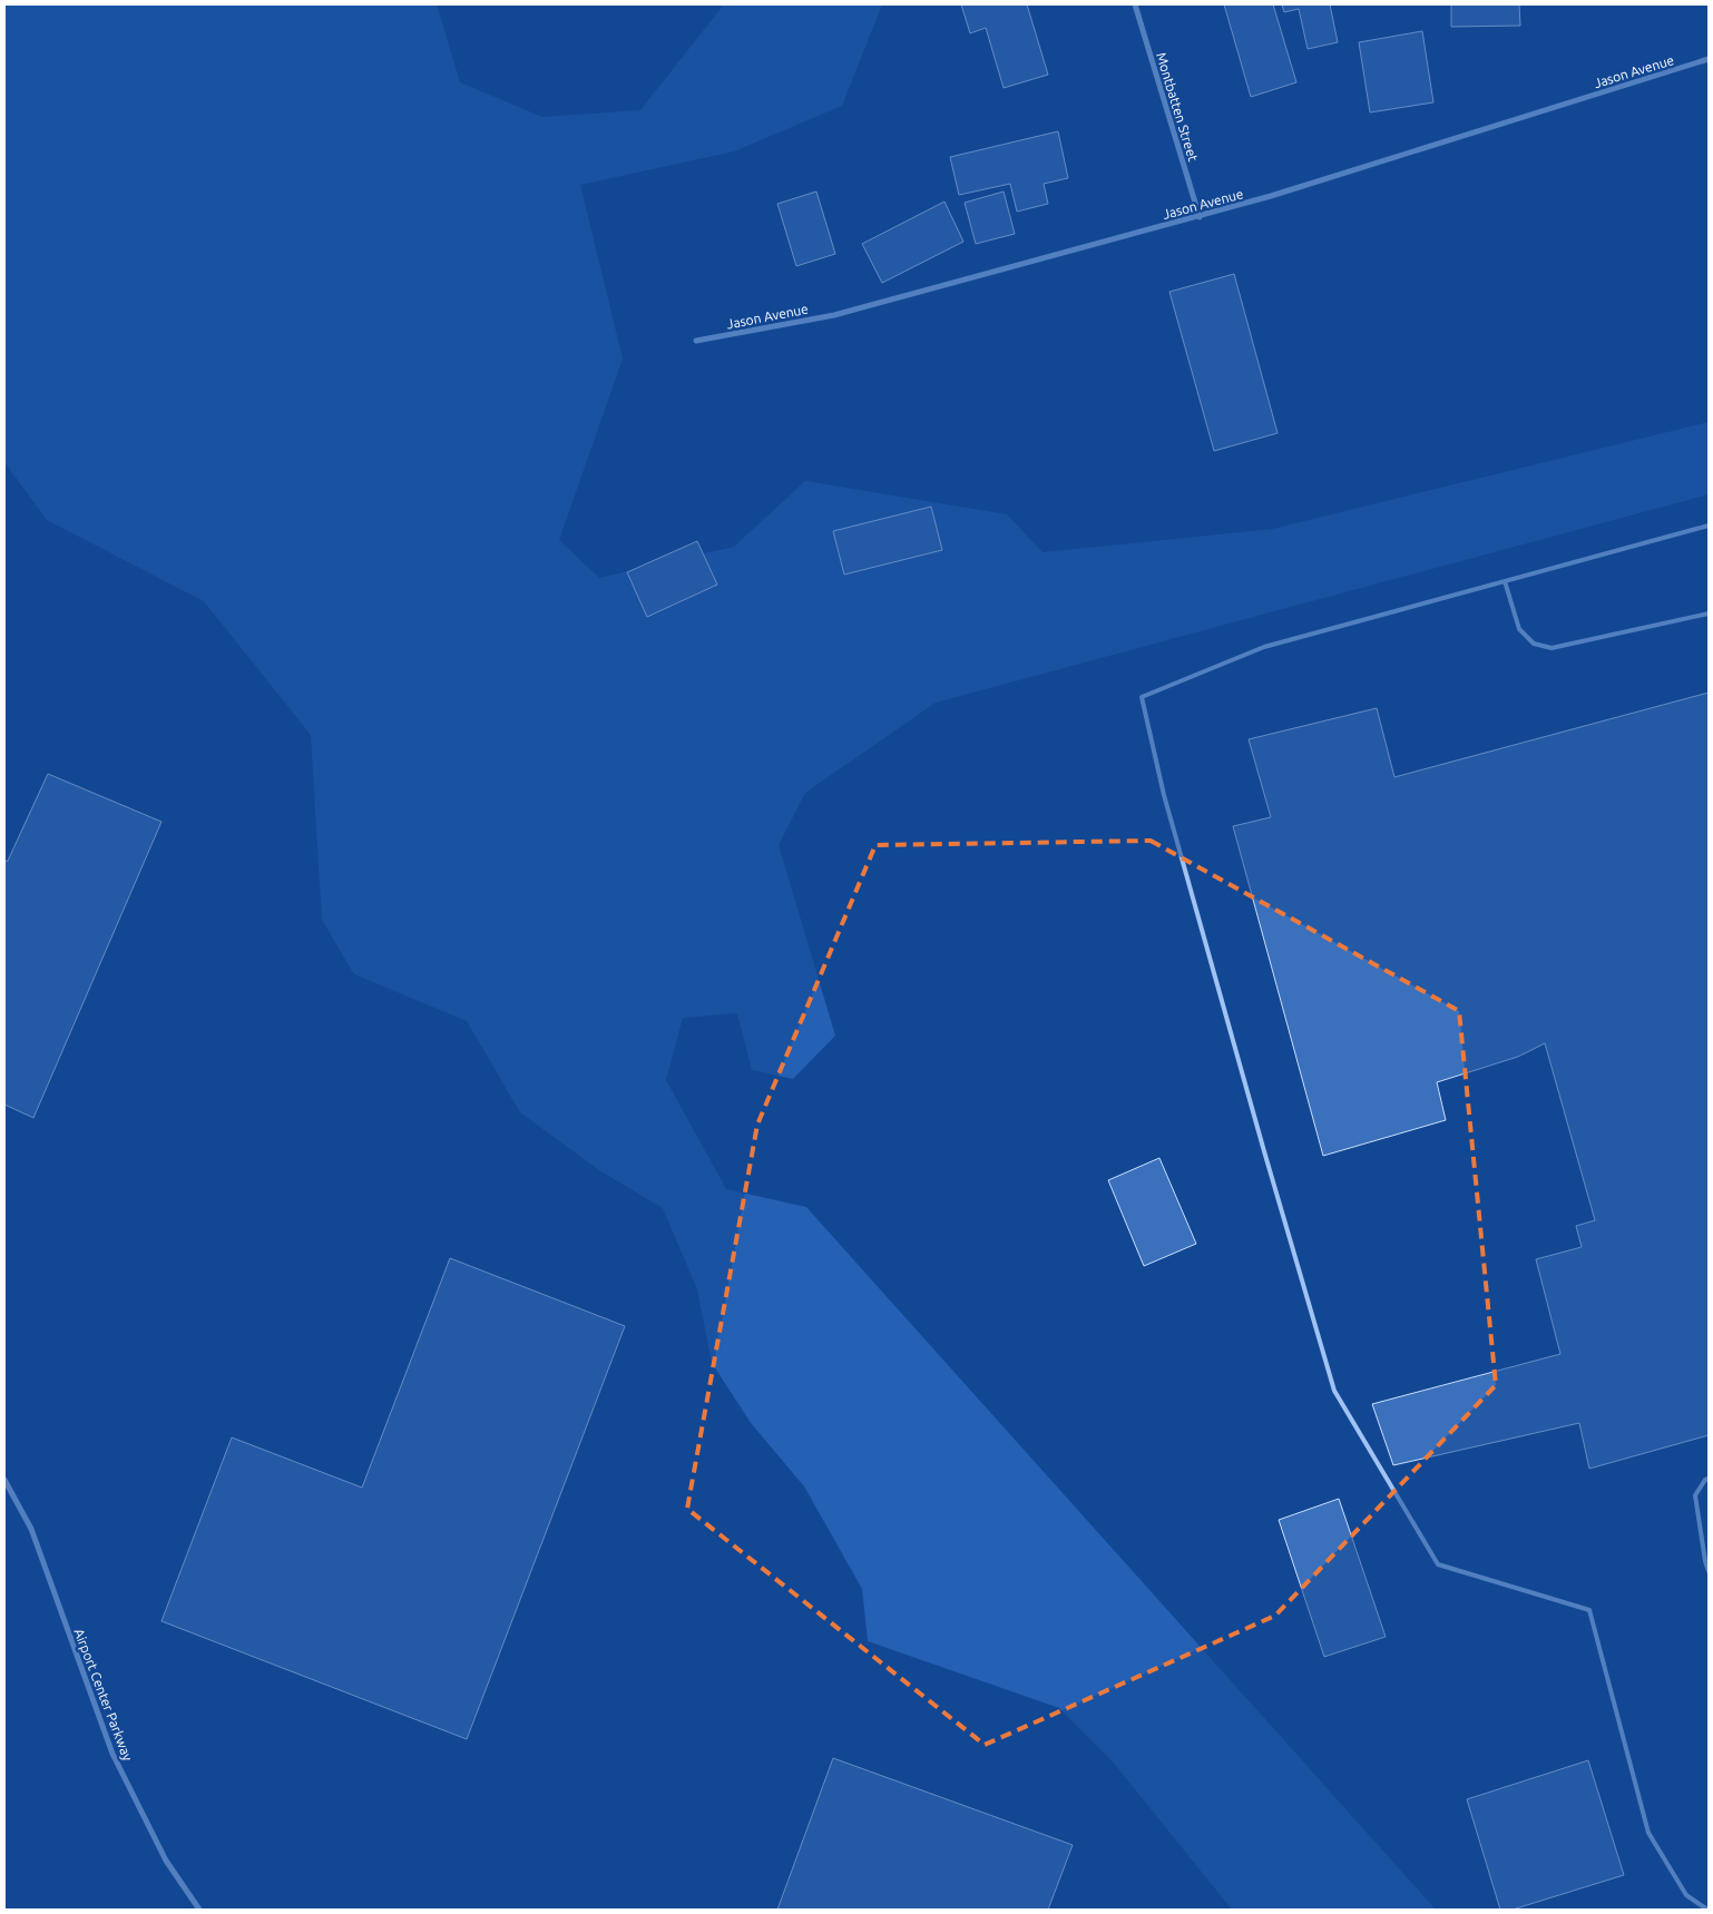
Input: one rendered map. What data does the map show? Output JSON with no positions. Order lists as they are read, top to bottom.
{
  "streets": {
    "street": ["Jason Avenue", "Montbatten Street", "Airport Center Parkway"]
  },
  "crossings": [
    ["Jason Avenue", "Montbatten Street"]
  ]
}
